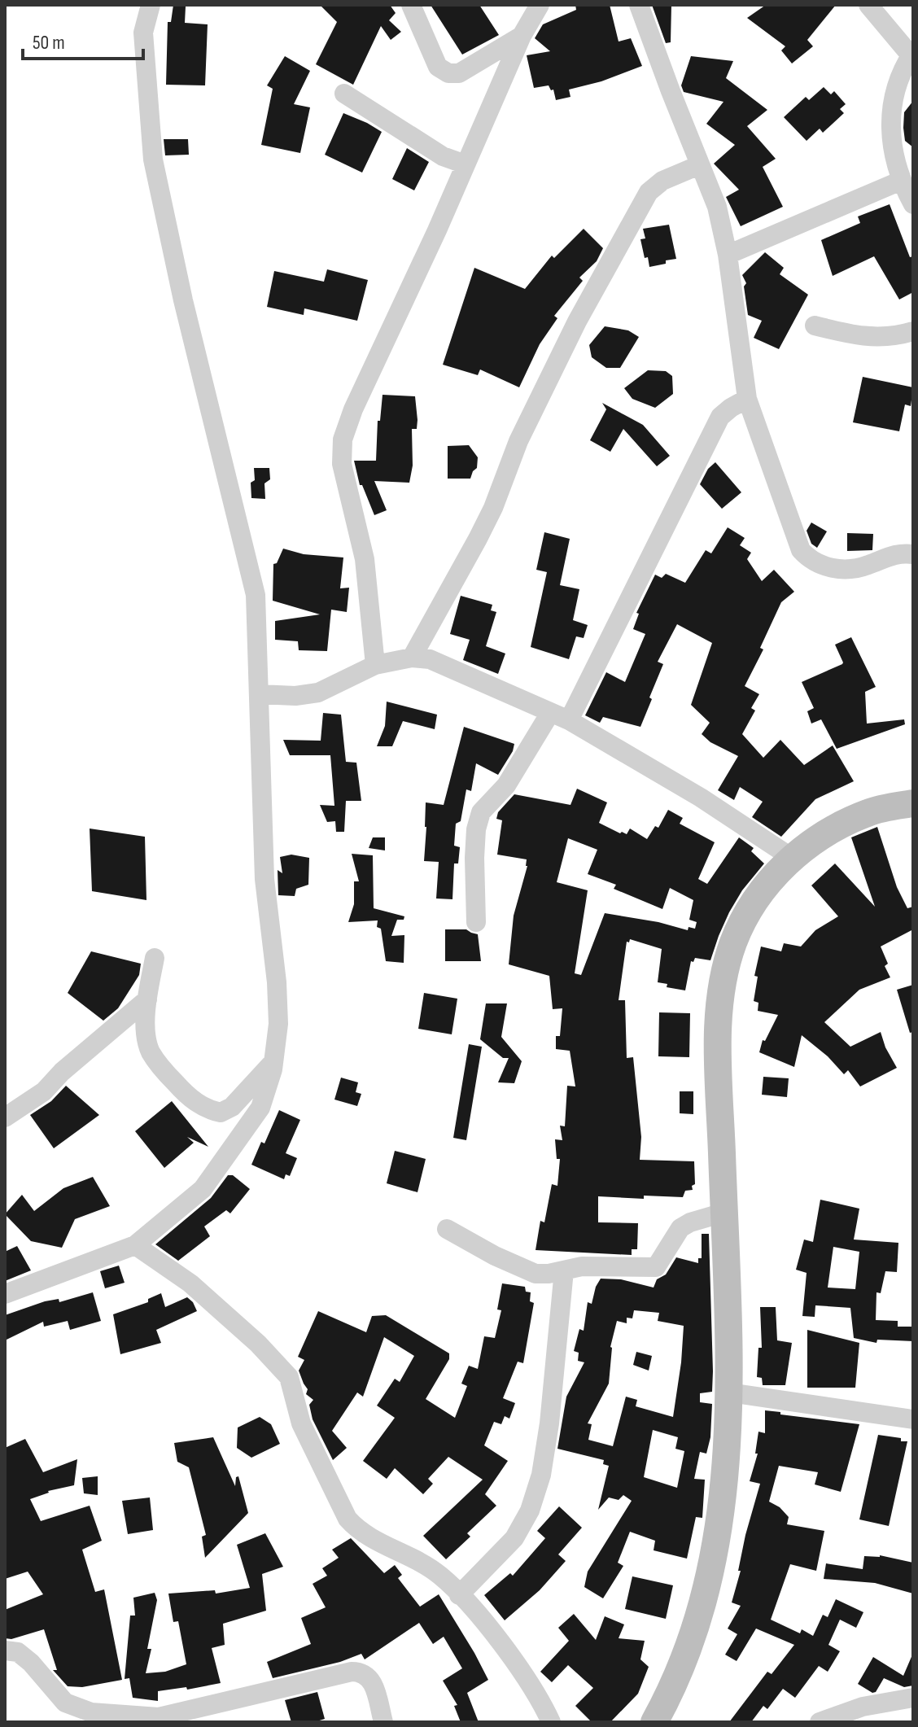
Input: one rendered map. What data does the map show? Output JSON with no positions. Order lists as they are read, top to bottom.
{
  "scale_bar": "50 m"
}
